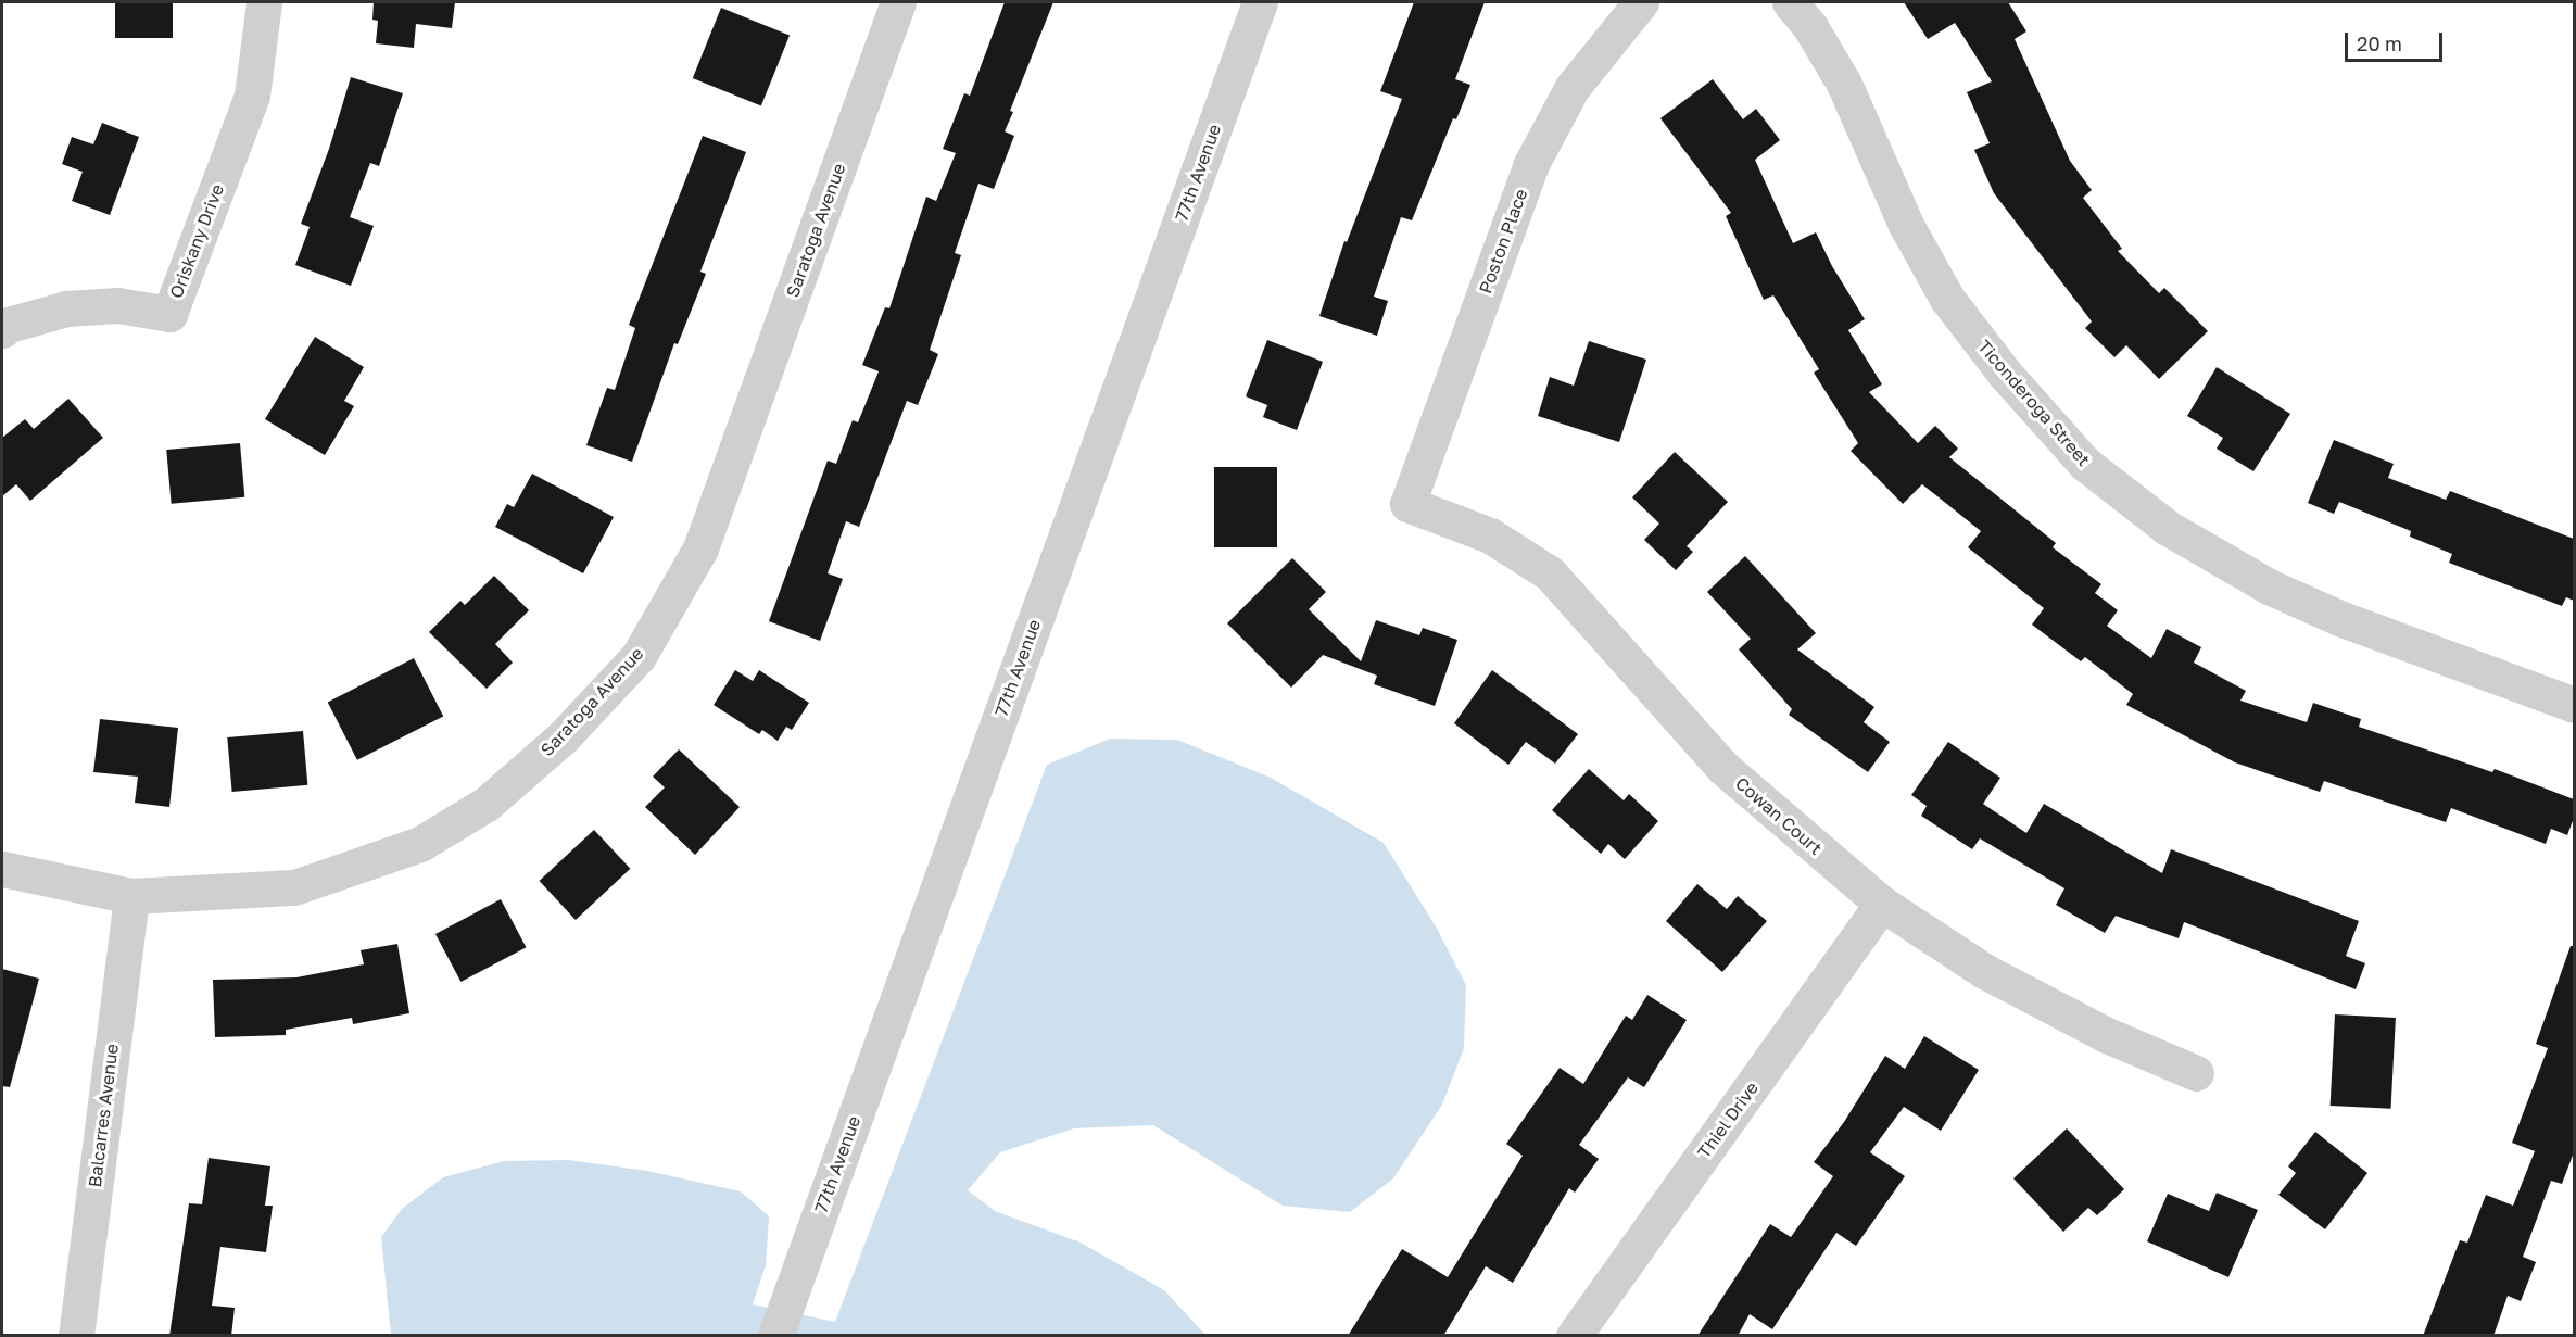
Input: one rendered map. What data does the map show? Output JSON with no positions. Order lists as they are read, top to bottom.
{
  "streets": {
    "street": [
      "77th Avenue",
      "Saratoga Avenue",
      "Oriskany Drive",
      "Poston Place",
      "Ticonderoga Street",
      "Cowan Court",
      "Balcarres Avenue",
      "Thiel Drive"
    ]
  },
  "crossings": [
    ["Saratoga Avenue", "Balcarres Avenue"],
    ["Poston Place", "Cowan Court"],
    ["Cowan Court", "Thiel Drive"]
  ],
  "scale_bar": "20 m"
}
